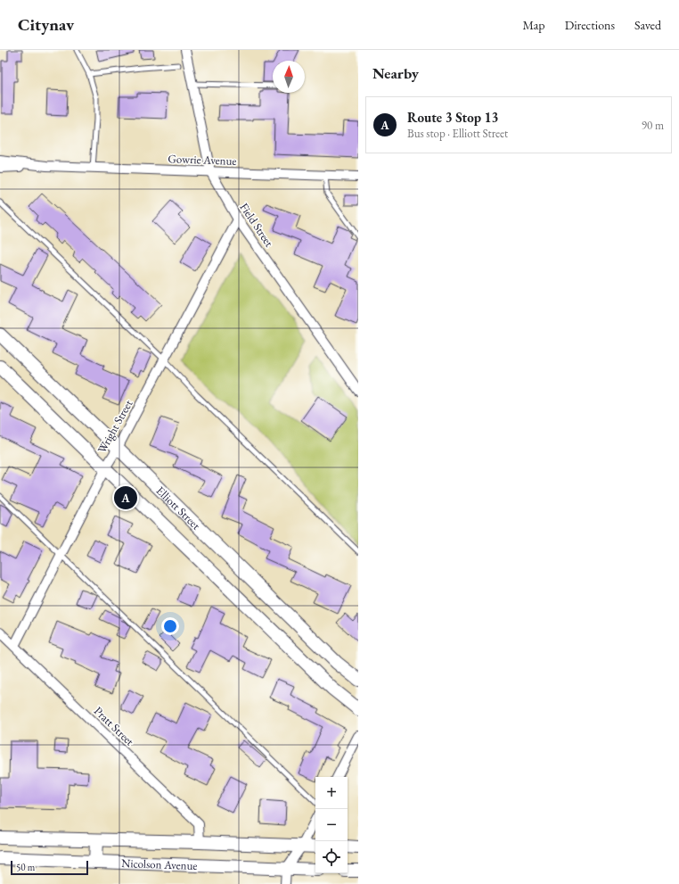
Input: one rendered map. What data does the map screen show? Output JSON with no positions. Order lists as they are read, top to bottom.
{
  "streets": {
    "street": [
      "Gowrie Avenue",
      "Field Street",
      "Wright Street",
      "Elliott Street",
      "Pratt Street",
      "Nicolson Avenue"
    ]
  },
  "crossings": [
    ["Gowrie Avenue", "Field Street"],
    ["Field Street", "Wright Street"],
    ["Wright Street", "Elliott Street"],
    ["Wright Street", "Pratt Street"],
    ["Pratt Street", "Nicolson Avenue"]
  ],
  "scale_bar": "50 m",
  "north": "top",
  "page": {
    "header": "Citynav",
    "nav": ["Map", "Directions", "Saved"],
    "heading": "Nearby",
    "list": [
      {
        "mark": "A",
        "name": "Route 3 Stop 13",
        "note": "Bus stop · Elliott Street",
        "value": "90 m"
      }
    ],
    "pins": "A",
    "map_buttons": ["+", "−"],
    "scale": "50 m"
  }
}
